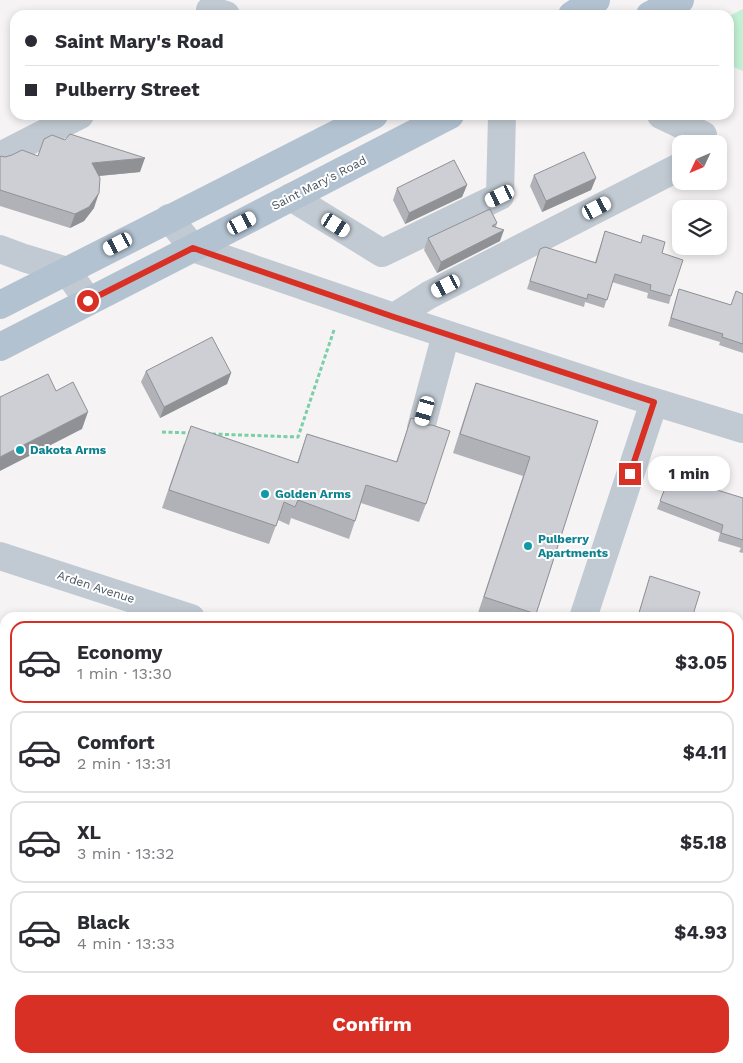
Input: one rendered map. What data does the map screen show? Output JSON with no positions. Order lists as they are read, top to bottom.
{
  "streets": {
    "main road": ["Saint Mary's Road"],
    "street": ["Arden Avenue"]
  },
  "places": ["Dakota Arms", "Golden Arms", "Pulberry Apartments"],
  "north": "bottom left",
  "page": {
    "banner": ["Saint Mary's Road", "Pulberry Street"],
    "bubble": "1 min",
    "list": [
      {
        "name": "Economy",
        "note": "1 min · 13:30",
        "value": "$3.05"
      },
      {
        "name": "Comfort",
        "note": "2 min · 13:31",
        "value": "$4.11"
      },
      {
        "name": "XL",
        "note": "3 min · 13:32",
        "value": "$5.18"
      },
      {
        "name": "Black",
        "note": "4 min · 13:33",
        "value": "$4.93"
      }
    ],
    "buttons": "Confirm"
  }
}
